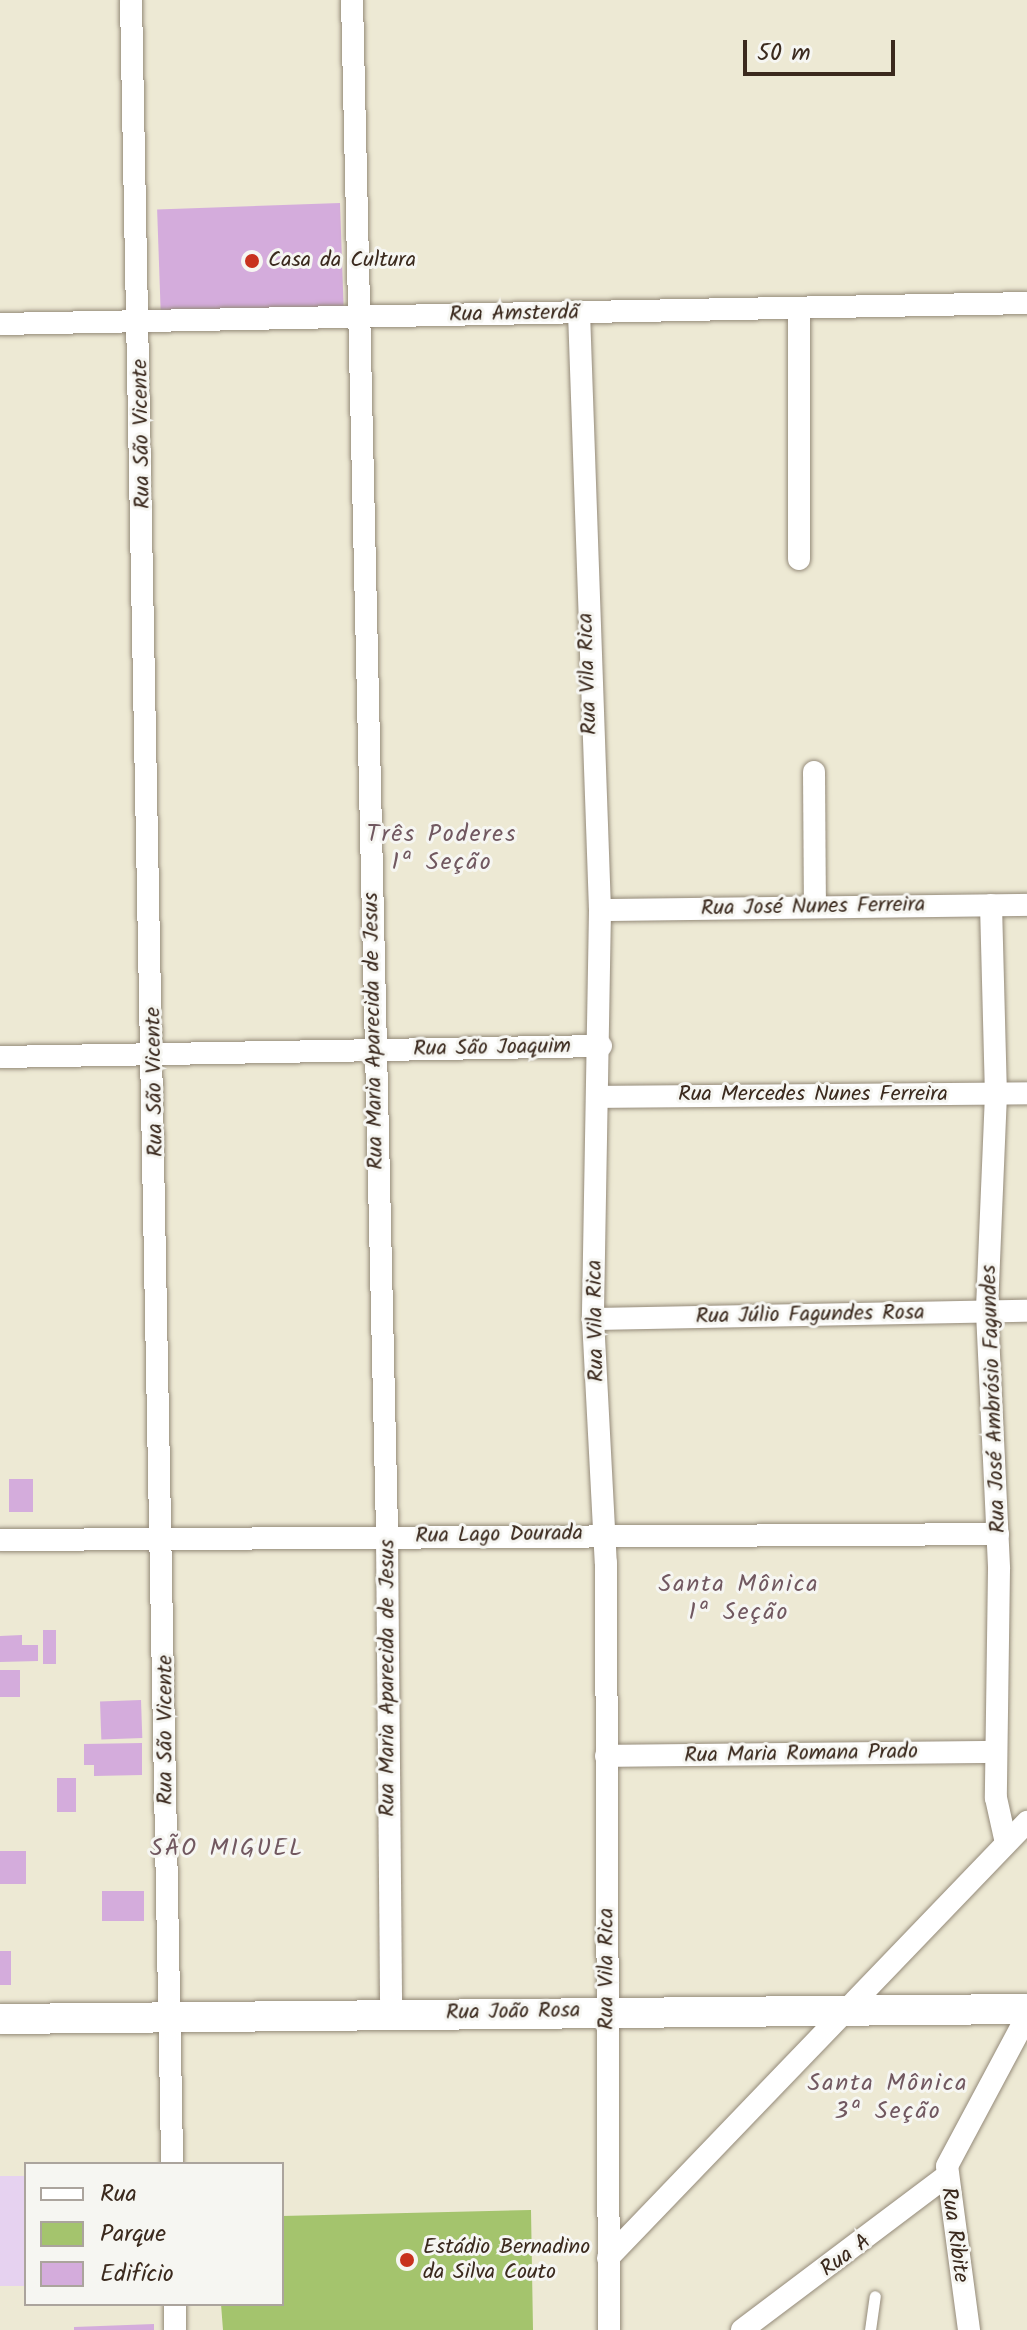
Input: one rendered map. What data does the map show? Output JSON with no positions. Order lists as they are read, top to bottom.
{
  "streets": {
    "main road": ["Rua João Rosa"],
    "street": [
      "Rua Amsterdã",
      "Rua São Vicente",
      "Rua Vila Rica",
      "Rua José Nunes Ferreira",
      "Rua Maria Aparecida de Jesus",
      "Rua São Joaquim",
      "Rua Mercedes Nunes Ferreira",
      "Rua Júlio Fagundes Rosa",
      "Rua José Ambrósio Fagundes",
      "Rua Lago Dourada",
      "Rua Maria Romana Prado",
      "Rua Ribite",
      "Rua A"
    ]
  },
  "crossings": [
    ["Rua Amsterdã", "Rua São Vicente"],
    ["Rua Amsterdã", "Rua Vila Rica"],
    ["Rua Amsterdã", "Rua Maria Aparecida de Jesus"],
    ["Rua São Vicente", "Rua São Joaquim"],
    ["Rua São Vicente", "Rua Lago Dourada"],
    ["Rua São Vicente", "Rua João Rosa"],
    ["Rua Vila Rica", "Rua José Nunes Ferreira"],
    ["Rua Vila Rica", "Rua São Joaquim"],
    ["Rua Vila Rica", "Rua Mercedes Nunes Ferreira"],
    ["Rua Vila Rica", "Rua Júlio Fagundes Rosa"],
    ["Rua Vila Rica", "Rua Lago Dourada"],
    ["Rua Vila Rica", "Rua Maria Romana Prado"],
    ["Rua Vila Rica", "Rua João Rosa"],
    ["Rua José Nunes Ferreira", "Rua José Ambrósio Fagundes"],
    ["Rua Maria Aparecida de Jesus", "Rua São Joaquim"],
    ["Rua Maria Aparecida de Jesus", "Rua Lago Dourada"],
    ["Rua Maria Aparecida de Jesus", "Rua João Rosa"],
    ["Rua Mercedes Nunes Ferreira", "Rua José Ambrósio Fagundes"],
    ["Rua Júlio Fagundes Rosa", "Rua José Ambrósio Fagundes"],
    ["Rua José Ambrósio Fagundes", "Rua Lago Dourada"],
    ["Rua José Ambrósio Fagundes", "Rua Maria Romana Prado"],
    ["Rua Ribite", "Rua A"]
  ],
  "districts": [
    "Três Poderes 1ª Seção",
    "Santa Mônica 1ª Seção",
    "SÃO MIGUEL",
    "Santa Mônica 3ª Seção"
  ],
  "places": ["Casa da Cultura", "Estádio Bernadino da Silva Couto"],
  "legend": ["Rua", "Parque", "Edifício"],
  "scale_bar": "50 m"
}
